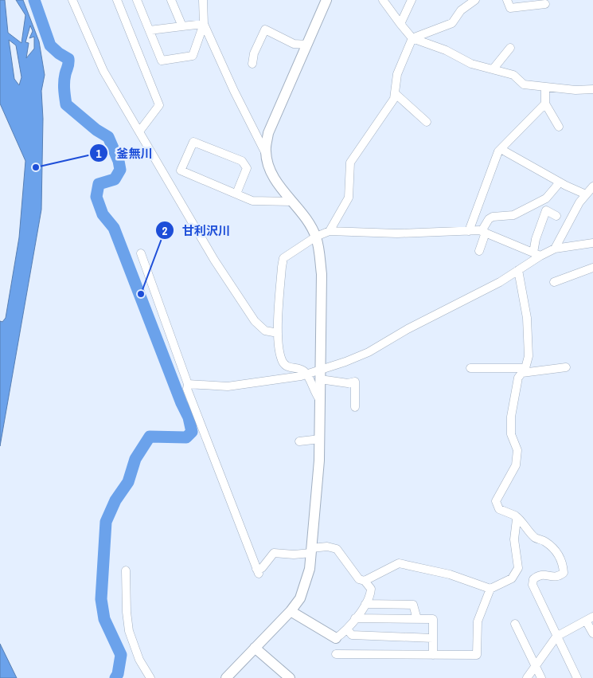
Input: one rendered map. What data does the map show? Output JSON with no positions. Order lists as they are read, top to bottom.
{
  "places": ["釜無川", "甘利沢川"]
}
